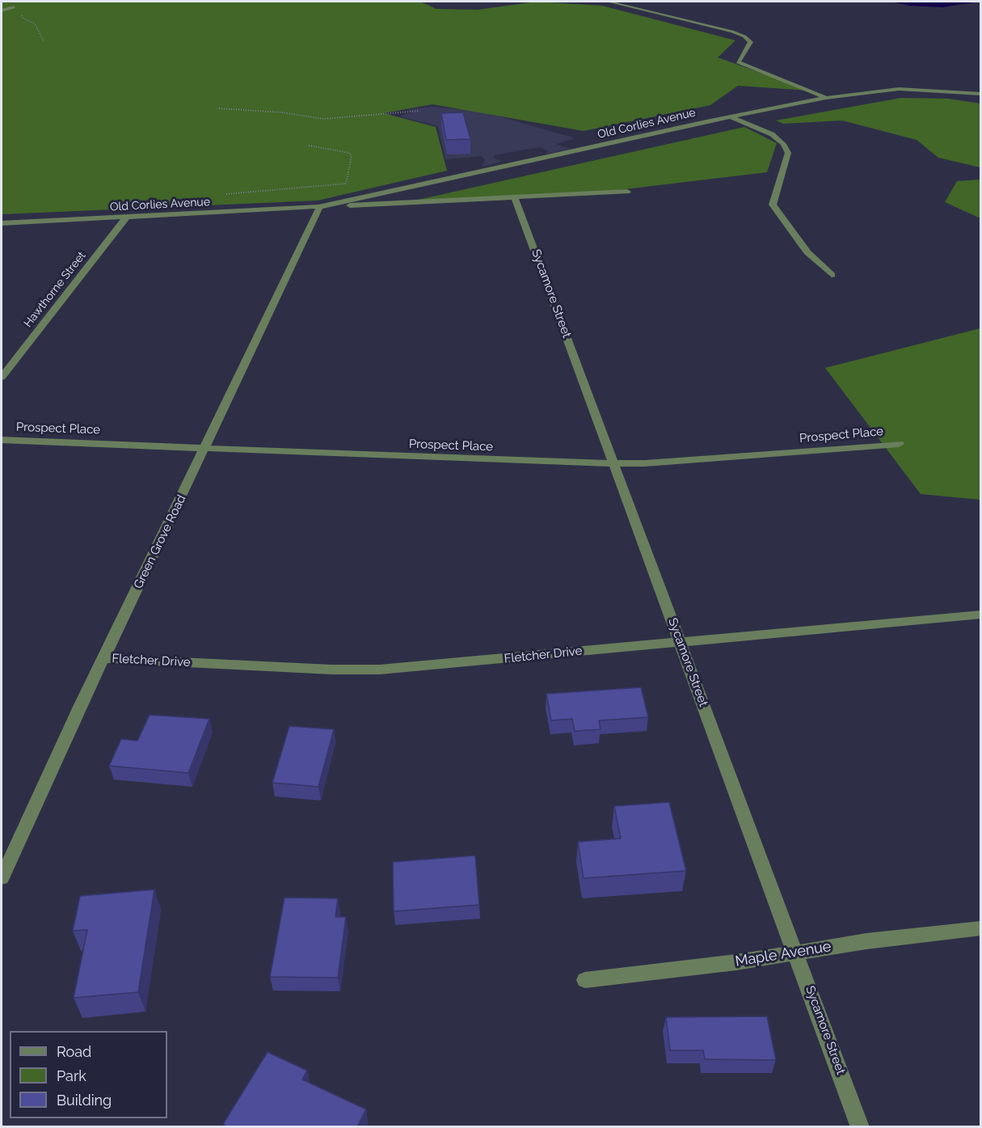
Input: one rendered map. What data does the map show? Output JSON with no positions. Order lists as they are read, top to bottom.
{
  "streets": {
    "street": [
      "Old Corlies Avenue",
      "Hawthorne Street",
      "Sycamore Street",
      "Prospect Place",
      "Green Grove Road",
      "Fletcher Drive",
      "Maple Avenue"
    ]
  },
  "crossings": [
    ["Old Corlies Avenue", "Hawthorne Street"],
    ["Old Corlies Avenue", "Sycamore Street"],
    ["Old Corlies Avenue", "Green Grove Road"],
    ["Sycamore Street", "Prospect Place"],
    ["Sycamore Street", "Fletcher Drive"],
    ["Sycamore Street", "Maple Avenue"],
    ["Prospect Place", "Green Grove Road"],
    ["Green Grove Road", "Fletcher Drive"]
  ],
  "legend": ["Road", "Park", "Building"]
}
